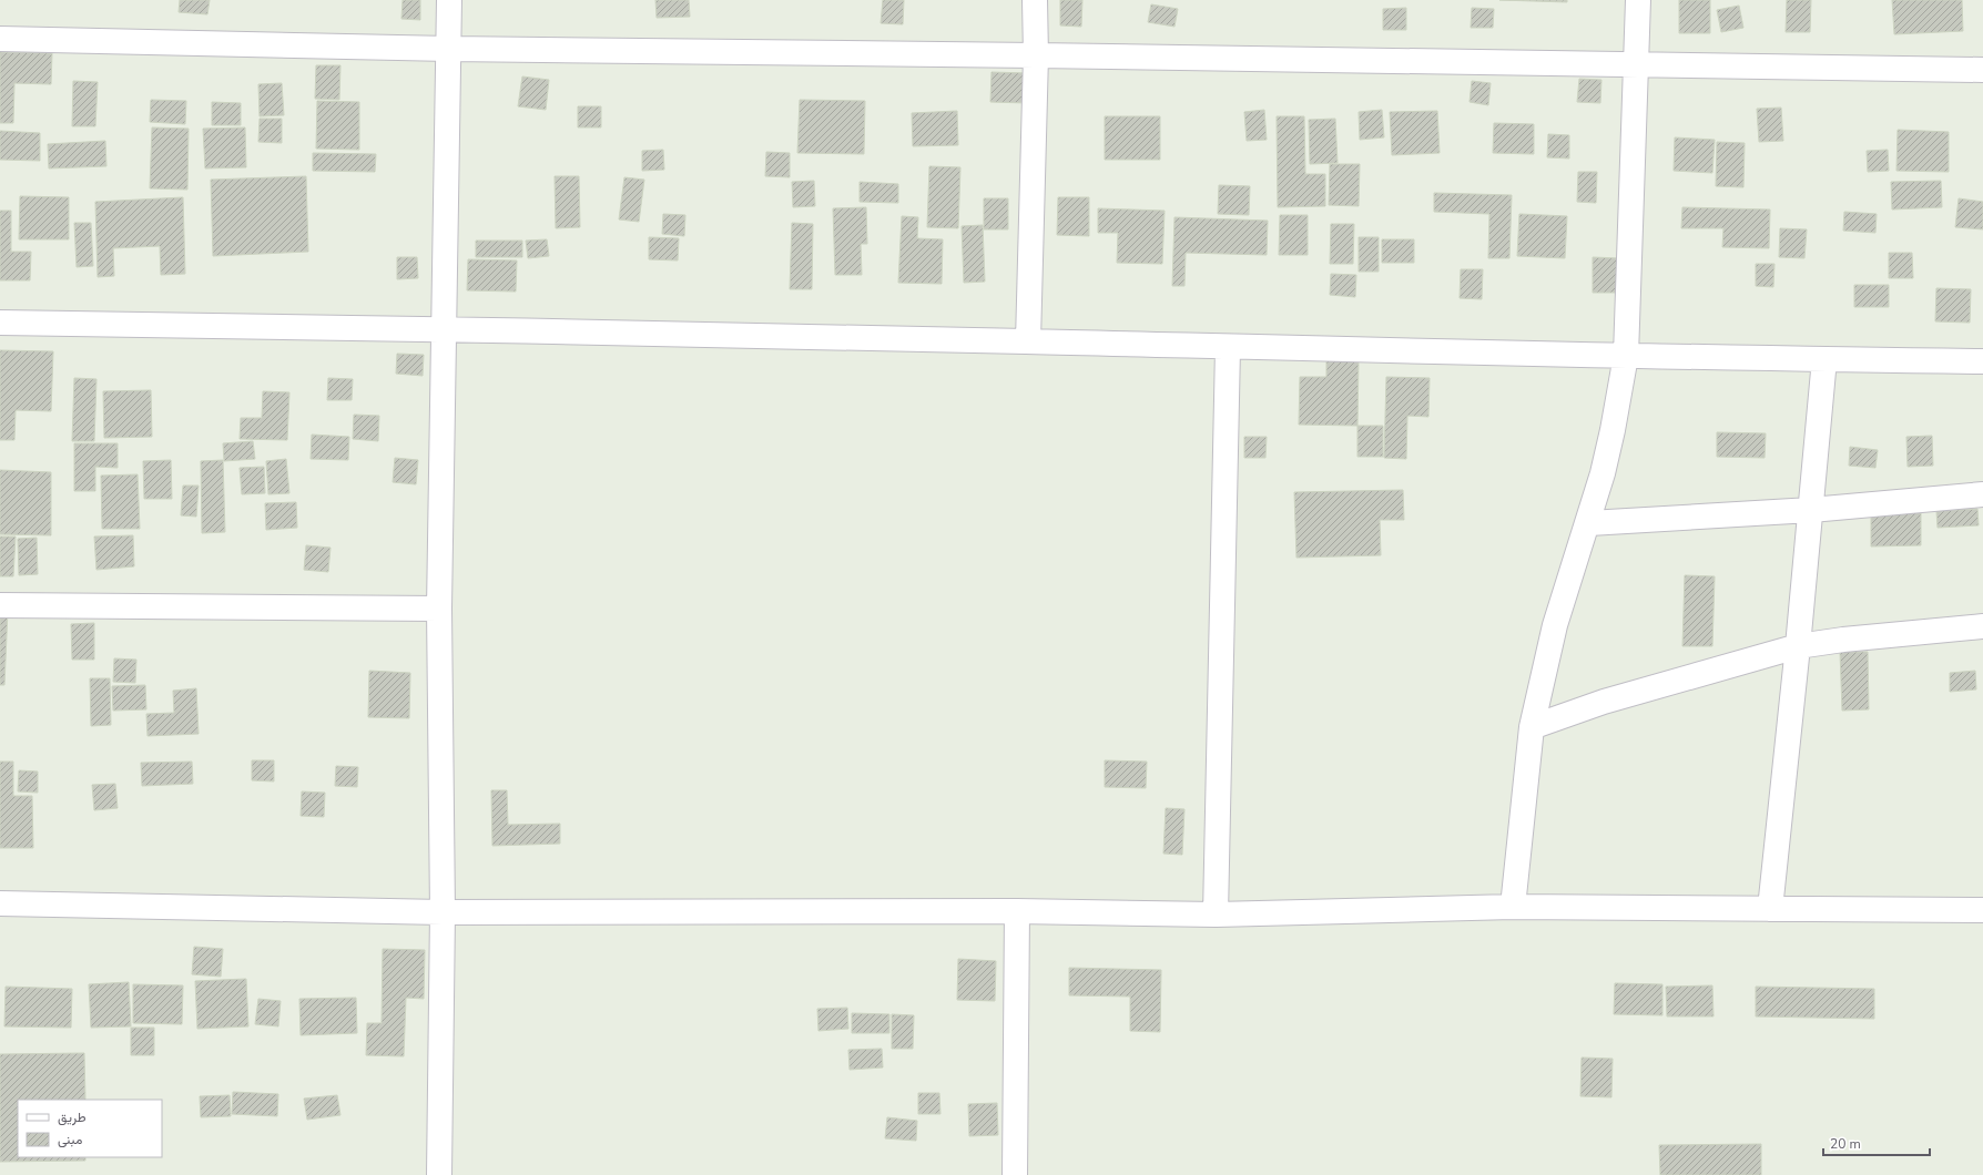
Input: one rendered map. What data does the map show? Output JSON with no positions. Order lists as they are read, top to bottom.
{
  "legend": ["طريق", "مبنى"],
  "scale_bar": "20 m"
}
